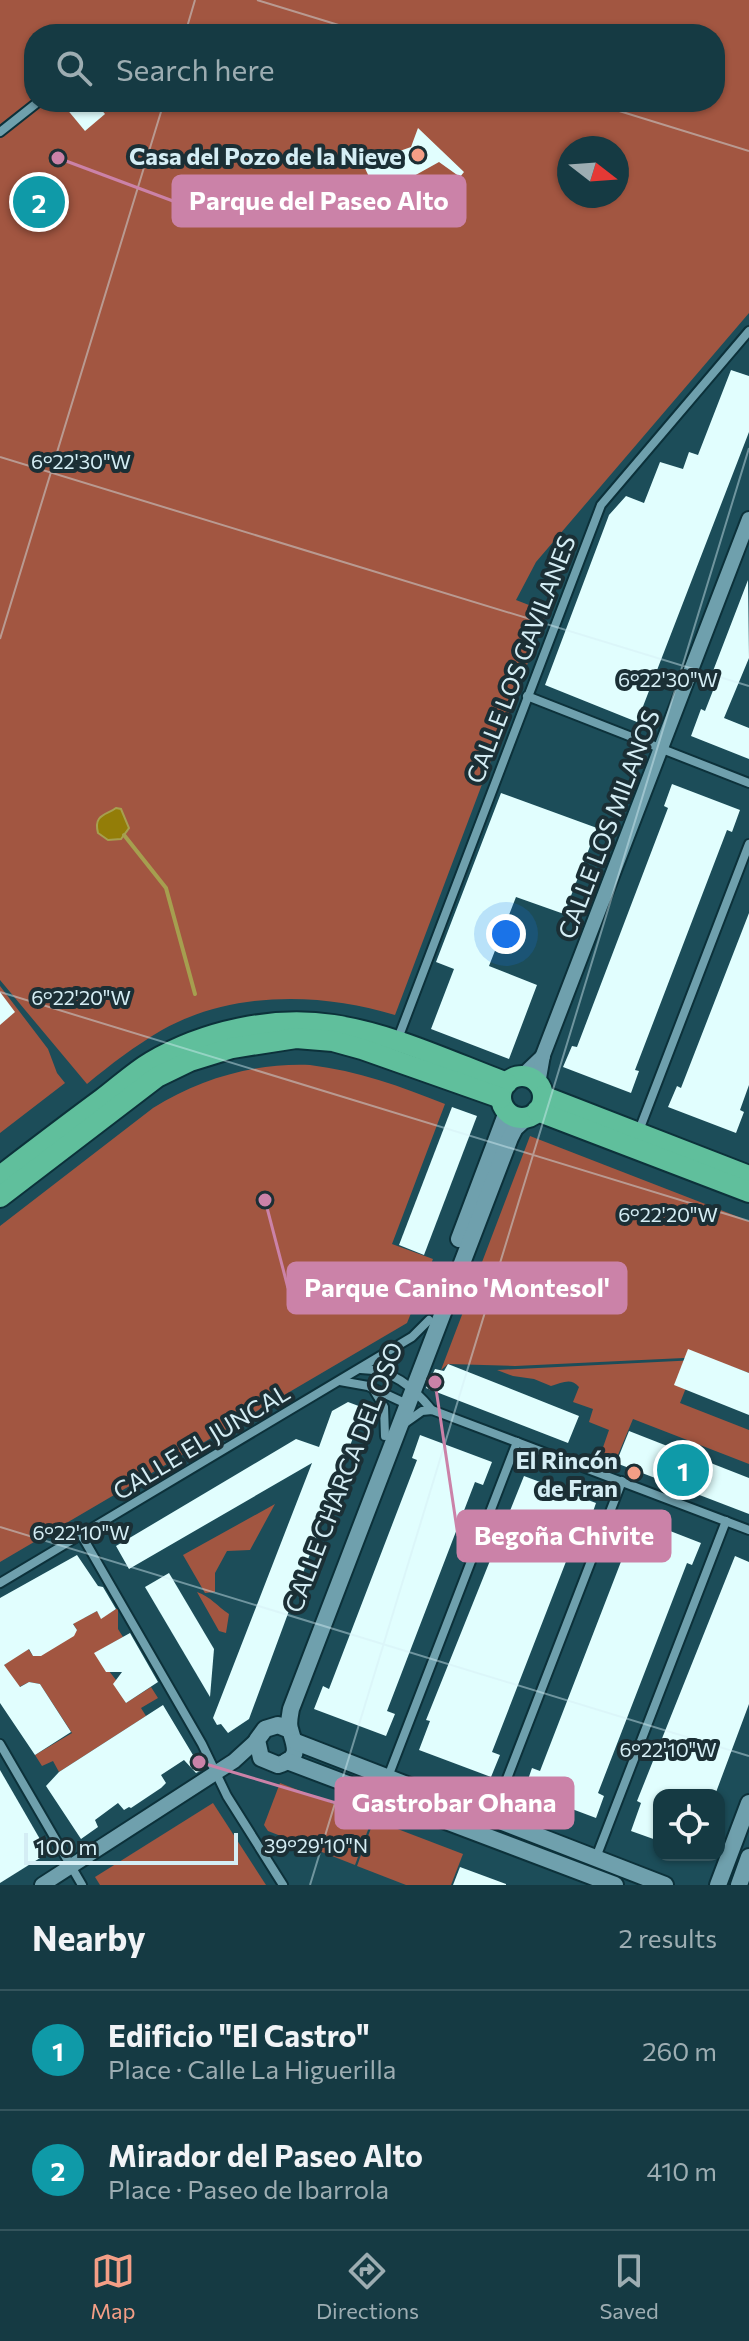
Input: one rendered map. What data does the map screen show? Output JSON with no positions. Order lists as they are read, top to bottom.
{
  "streets": {
    "main road": ["CALLE CHARCA DEL OSO"],
    "street": ["CALLE LOS GAVILANES", "CALLE LOS MILANOS", "CALLE EL JUNCAL"]
  },
  "crossings": [
    ["CALLE LOS MILANOS", "CALLE CHARCA DEL OSO"],
    ["CALLE EL JUNCAL", "CALLE CHARCA DEL OSO"]
  ],
  "places": [
    "Casa del Pozo de la Nieve",
    "Parque del Paseo Alto",
    "Parque Canino 'Montesol'",
    "Begoña Chivite",
    "El Rincón de Fran",
    "Gastrobar Ohana"
  ],
  "scale_bar": "100 m",
  "north": "right",
  "page": {
    "search": "Search here",
    "pins": ["2", "1"],
    "scale": "100 m",
    "heading": ["Nearby", "2 results"],
    "list": [
      {
        "mark": "1",
        "name": "Edificio \"El Castro\"",
        "note": "Place · Calle La Higuerilla",
        "value": "260 m"
      },
      {
        "mark": "2",
        "name": "Mirador del Paseo Alto",
        "note": "Place · Paseo de Ibarrola",
        "value": "410 m"
      }
    ],
    "nav": ["Map", "Directions", "Saved"]
  },
  "coordinates": [
    "6°22'30\"W",
    "6°22'20\"W",
    "6°22'10\"W",
    "39°29'10\"N"
  ]
}
